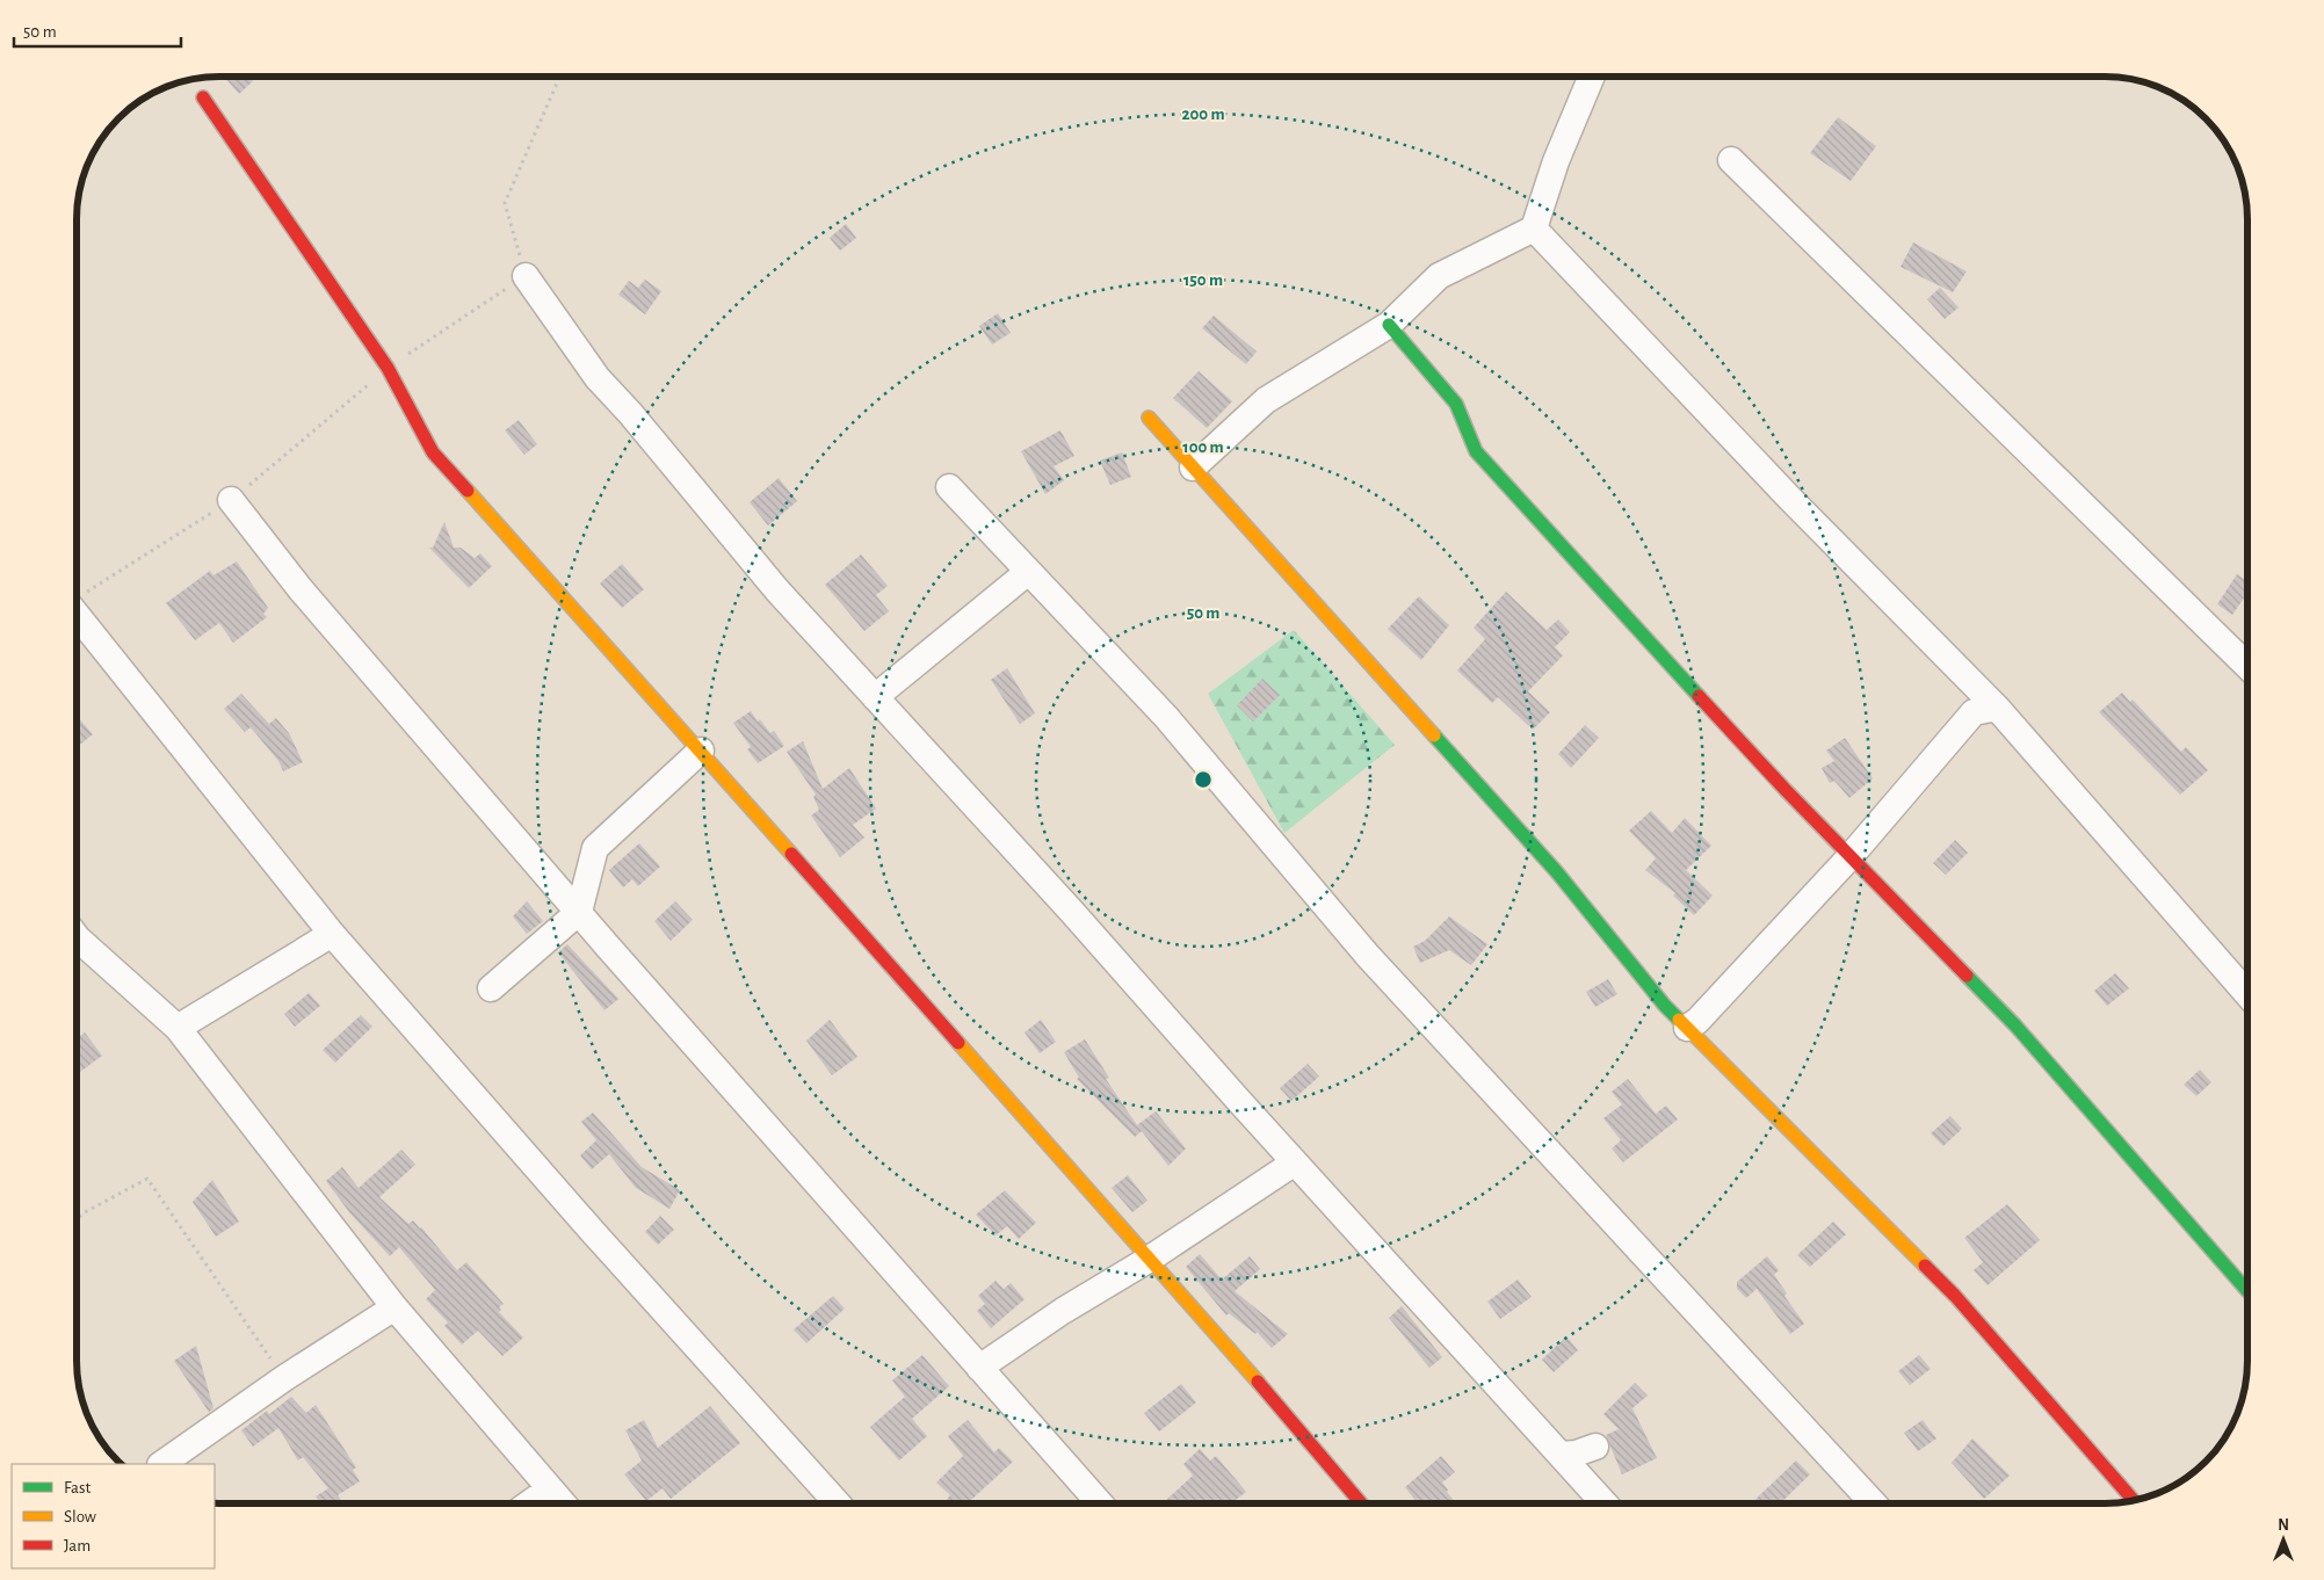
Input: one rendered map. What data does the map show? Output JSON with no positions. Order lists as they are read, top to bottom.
{
  "legend": ["Fast", "Slow", "Jam"],
  "scale_bar": "50 m",
  "north": "top",
  "rings": [
    "200 m",
    "150 m",
    "100 m",
    "50 m"
  ]
}
